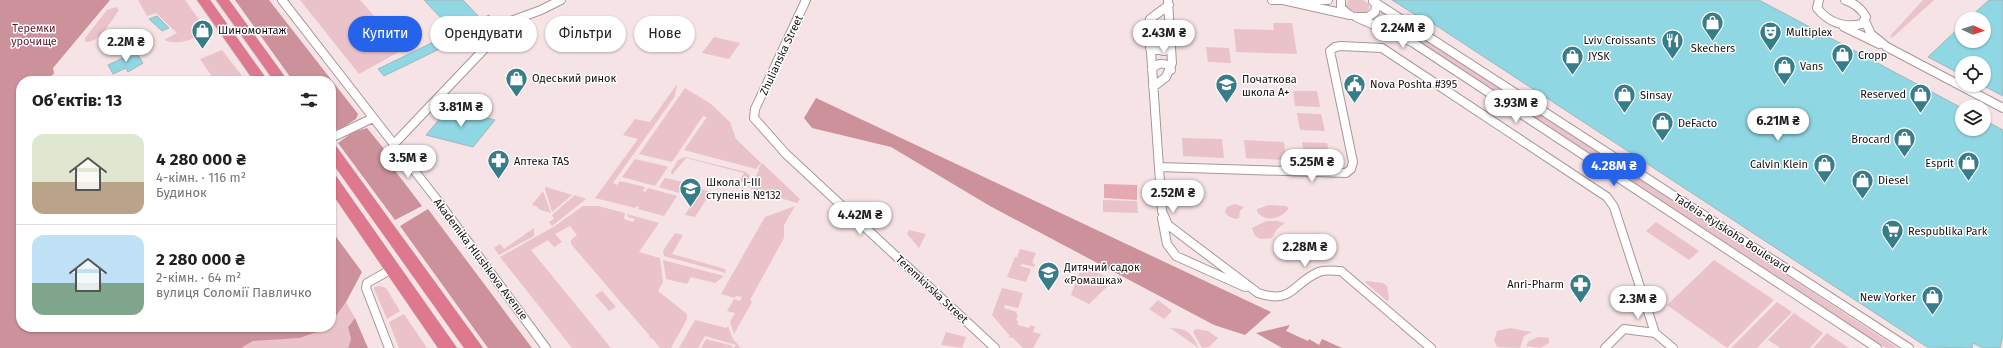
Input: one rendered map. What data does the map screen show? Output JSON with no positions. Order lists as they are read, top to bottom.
{
  "streets": {
    "street": [
      "Zhulianska Street",
      "Tadeia-Rylskoho Boulevard",
      "Akademika Hlushkova Avenue",
      "Teremkivska Street"
    ]
  },
  "crossings": [
    ["Zhulianska Street", "Teremkivska Street"]
  ],
  "parks": ["Теремки урочище"],
  "places": {
    "shop": [
      "Skechers",
      "Шиномонтаж",
      "Cropp",
      "JYSK",
      "Vans",
      "Одеський ринок",
      "Reserved",
      "Sinsay",
      "DeFacto",
      "Brocard",
      "Esprit",
      "Calvin Klein",
      "Diesel",
      "New Yorker"
    ],
    "theatre": ["Multiplex"],
    "restaurant": ["Lviv Croissants"],
    "public building": ["Nova Poshta #395"],
    "school or university": ["Початкова школа А+", "Школа І-ІІІ ступенів №132", "Дитячий садок «Ромашка»"],
    "pharmacy": ["Аптека TAS", "Anri-Pharm"],
    "supermarket": ["Respublika Park"]
  },
  "north": "right",
  "page": {
    "price": [
      "2.24M ₴",
      "2.43M ₴",
      "2.2M ₴",
      "3.93M ₴",
      "3.81M ₴",
      "6.21M ₴",
      "3.5M ₴",
      "5.25M ₴",
      "4.28M ₴",
      "2.52M ₴",
      "4.42M ₴",
      "2.28M ₴",
      "2.3M ₴"
    ],
    "chip": [
      "Купити",
      "Орендувати",
      "Фільтри",
      "Нове"
    ],
    "heading": "Об’єктів: 13",
    "list": [
      {
        "name": "4 280 000 ₴",
        "note": "4-кімн. · 116 m² · Будинок"
      },
      {
        "name": "2 280 000 ₴",
        "note": "2-кімн. · 64 m² · вулиця Соломії Павличко"
      }
    ]
  }
}
